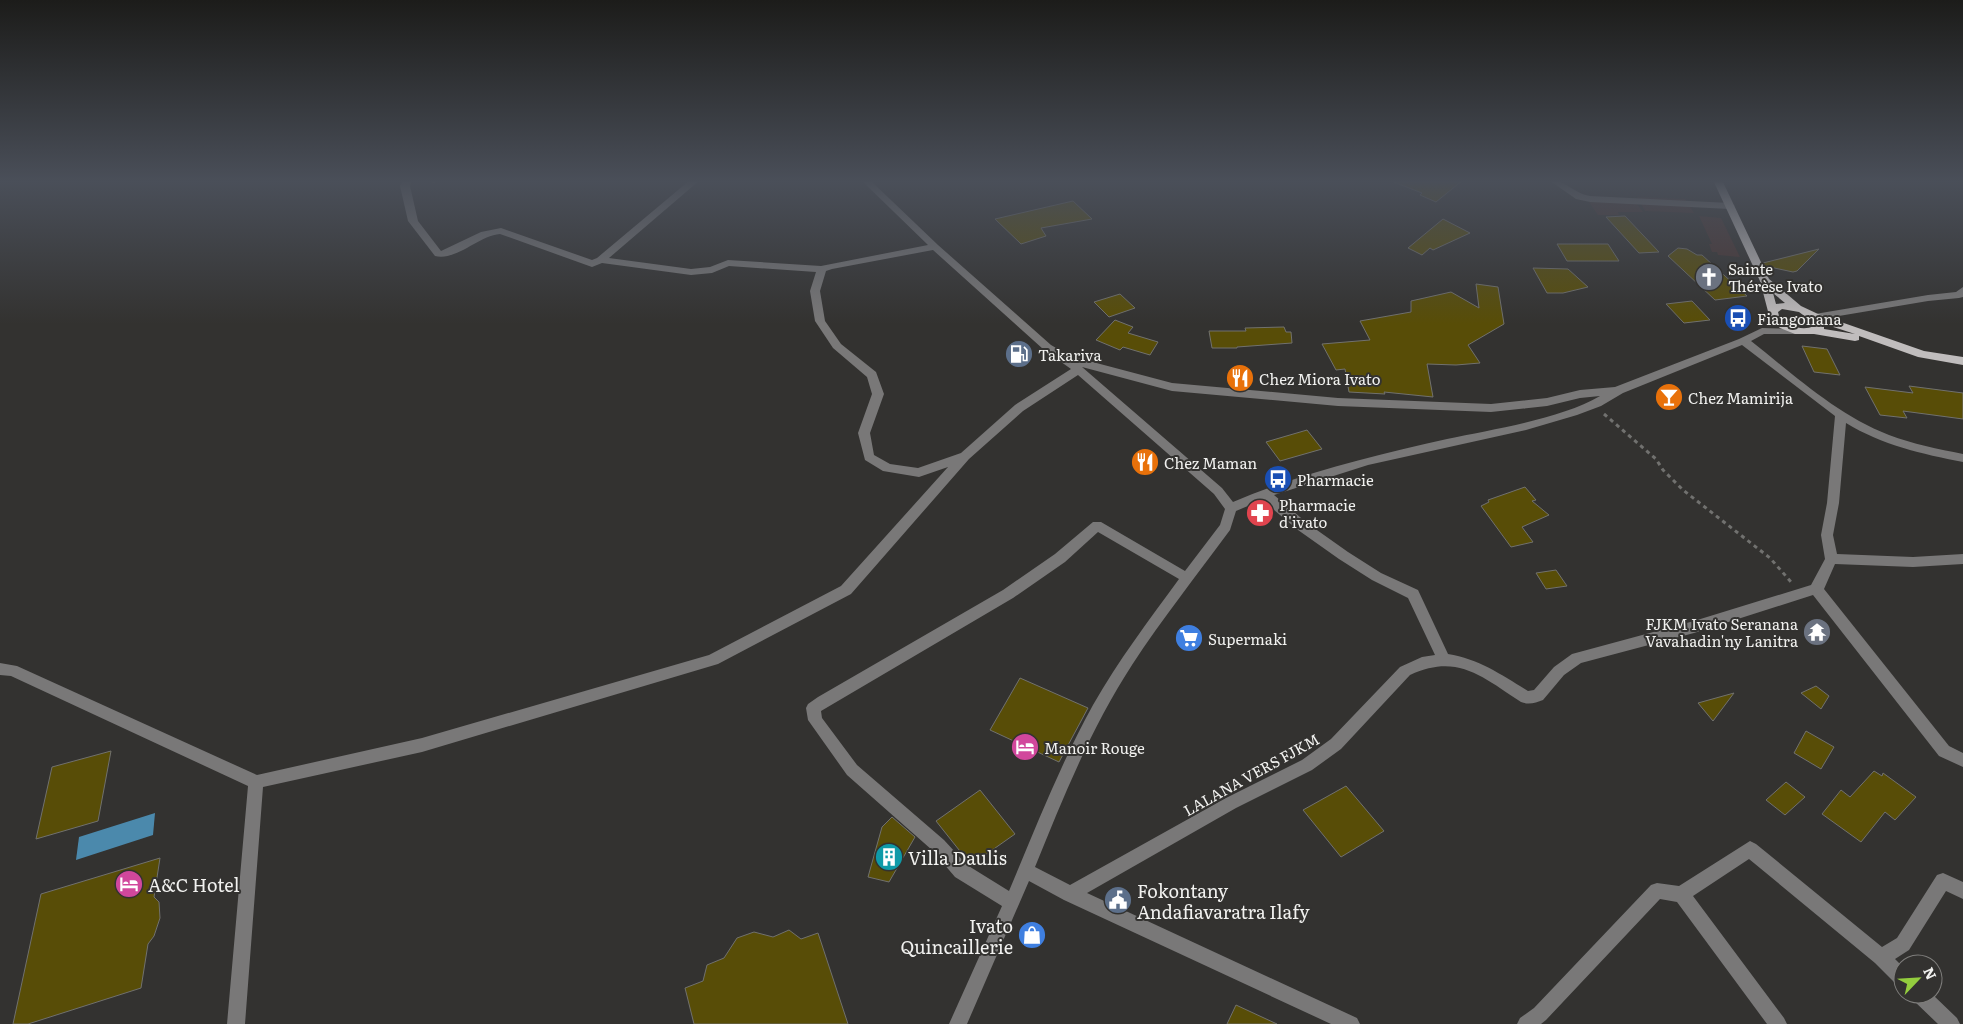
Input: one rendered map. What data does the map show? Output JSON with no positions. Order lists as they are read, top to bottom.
{
  "streets": {
    "street": ["LALANA VERS FJKM"]
  },
  "places": {
    "church": ["Sainte Thérèse Ivato"],
    "bus stop": ["Fiangonana", "Pharmacie"],
    "fuel station": ["Takariva"],
    "restaurant": ["Chez Miora Ivato", "Chez Maman"],
    "bar": ["Chez Mamirija"],
    "pharmacy": ["Pharmacie d'ivato"],
    "temple": ["FJKM Ivato Seranana Vavahadin'ny Lanitra"],
    "supermarket": ["Supermaki"],
    "hotel": ["Manoir Rouge", "A&C Hotel"],
    "building": ["Villa Daulis"],
    "public building": ["Fokontany Andafiavaratra Ilafy"],
    "shop": ["Ivato Quincaillerie"]
  },
  "north": "top right"
}
